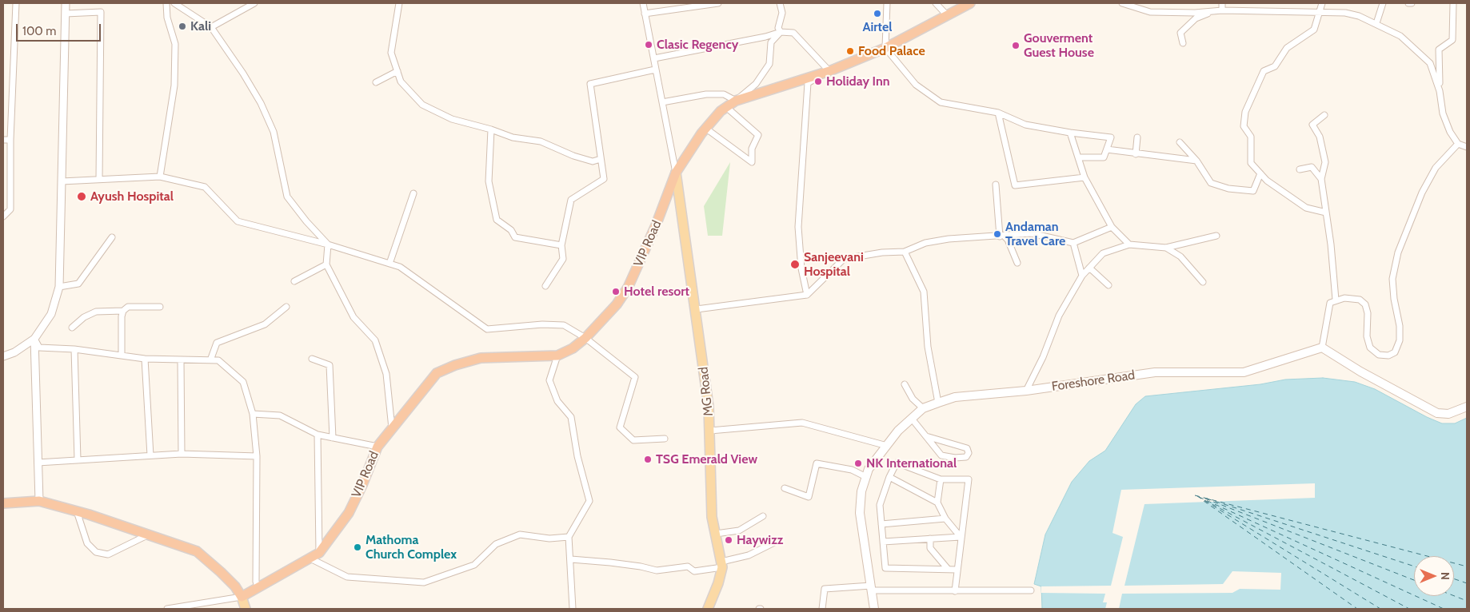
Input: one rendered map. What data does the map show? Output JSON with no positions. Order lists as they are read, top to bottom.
{
  "streets": {
    "highway": ["VIP Road"],
    "main road": ["Foreshore Road", "MG Road"]
  },
  "crossings": [
    ["VIP Road", "MG Road"]
  ],
  "places": [
    "Airtel",
    "Kali",
    "Clasic Regency",
    "Gouverment Guest House",
    "Food Palace",
    "Holiday Inn",
    "Ayush Hospital",
    "Andaman Travel Care",
    "Sanjeevani Hospital",
    "Hotel resort",
    "TSG Emerald View",
    "NK International",
    "Haywizz",
    "Mathoma Church Complex"
  ],
  "scale_bar": "100 m",
  "north": "right"
}
